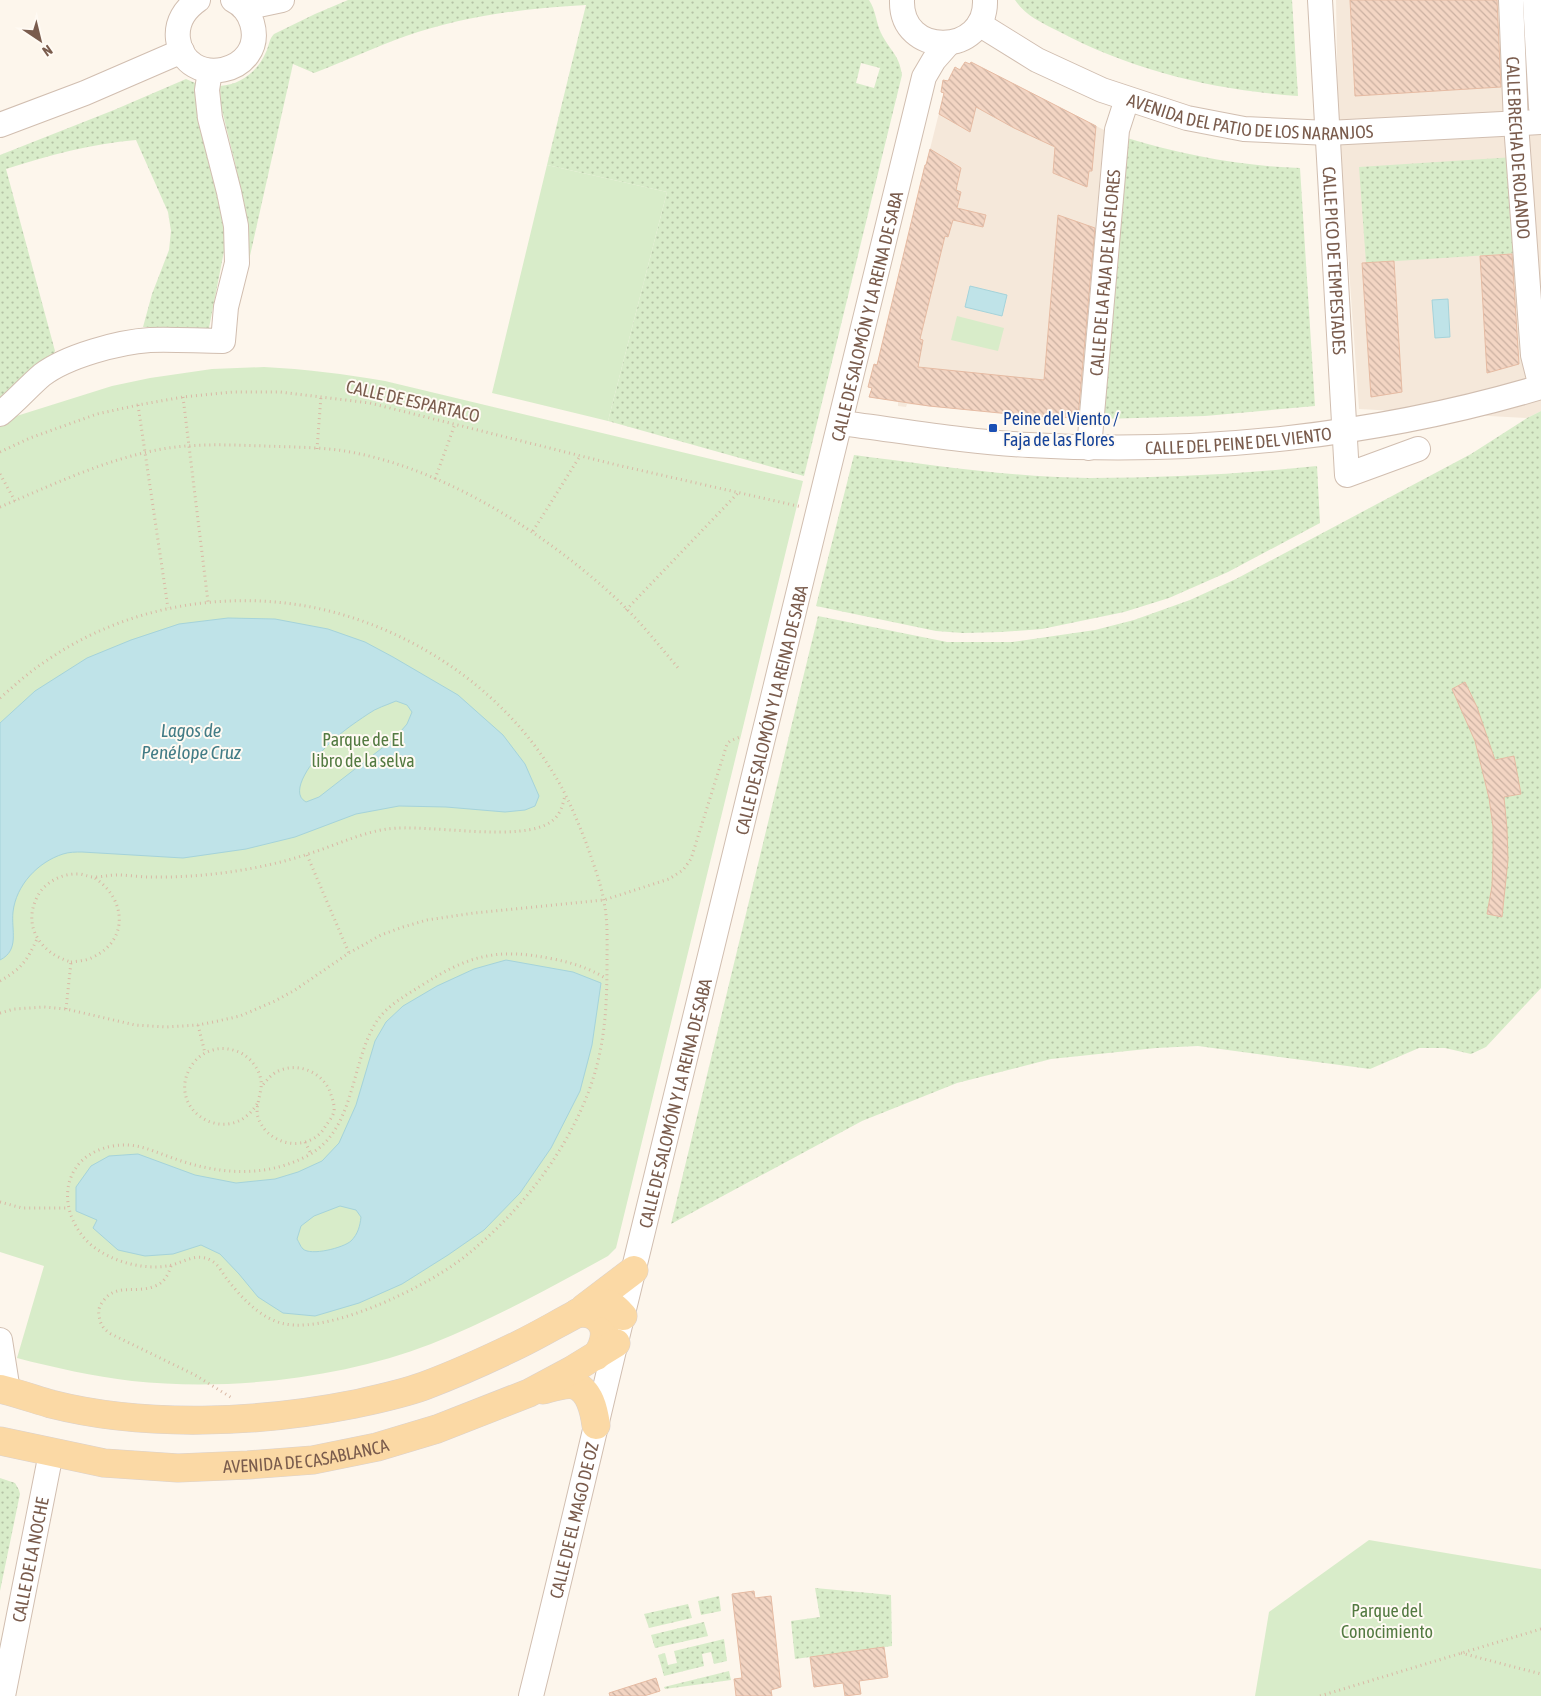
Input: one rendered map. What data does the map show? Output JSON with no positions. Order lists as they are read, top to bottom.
{
  "streets": {
    "main road": ["AVENIDA DE CASABLANCA"],
    "street": [
      "AVENIDA DEL PATIO DE LOS NARANJOS",
      "CALLE BRECHA DE ROLANDO",
      "CALLE PICO DE TEMPESTADES",
      "CALLE DE LA FAJA DE LAS FLORES",
      "CALLE DE SALOMÓN Y LA REINA DE SABA",
      "CALLE DEL PEINE DEL VIENTO",
      "CALLE DE EL MAGO DE OZ",
      "CALLE DE LA NOCHE"
    ],
    "path": ["CALLE DE ESPARTACO"]
  },
  "crossings": [
    ["AVENIDA DEL PATIO DE LOS NARANJOS", "CALLE BRECHA DE ROLANDO"],
    ["AVENIDA DEL PATIO DE LOS NARANJOS", "CALLE PICO DE TEMPESTADES"],
    ["AVENIDA DEL PATIO DE LOS NARANJOS", "CALLE DE LA FAJA DE LAS FLORES"],
    ["CALLE BRECHA DE ROLANDO", "CALLE DEL PEINE DEL VIENTO"],
    ["CALLE PICO DE TEMPESTADES", "CALLE DEL PEINE DEL VIENTO"],
    ["CALLE DE LA FAJA DE LAS FLORES", "CALLE DEL PEINE DEL VIENTO"],
    ["CALLE DE SALOMÓN Y LA REINA DE SABA", "CALLE DE ESPARTACO"],
    ["CALLE DE SALOMÓN Y LA REINA DE SABA", "CALLE DEL PEINE DEL VIENTO"],
    ["CALLE DE SALOMÓN Y LA REINA DE SABA", "AVENIDA DE CASABLANCA"],
    ["CALLE DE SALOMÓN Y LA REINA DE SABA", "CALLE DE EL MAGO DE OZ"],
    ["AVENIDA DE CASABLANCA", "CALLE DE EL MAGO DE OZ"],
    ["AVENIDA DE CASABLANCA", "CALLE DE LA NOCHE"]
  ],
  "water": ["Lagos de Penélope Cruz"],
  "parks": ["Parque de El libro de la selva", "Parque del Conocimiento"],
  "places": {
    "transit": ["Peine del Viento / Faja de las Flores"]
  },
  "north": "bottom right"
}
